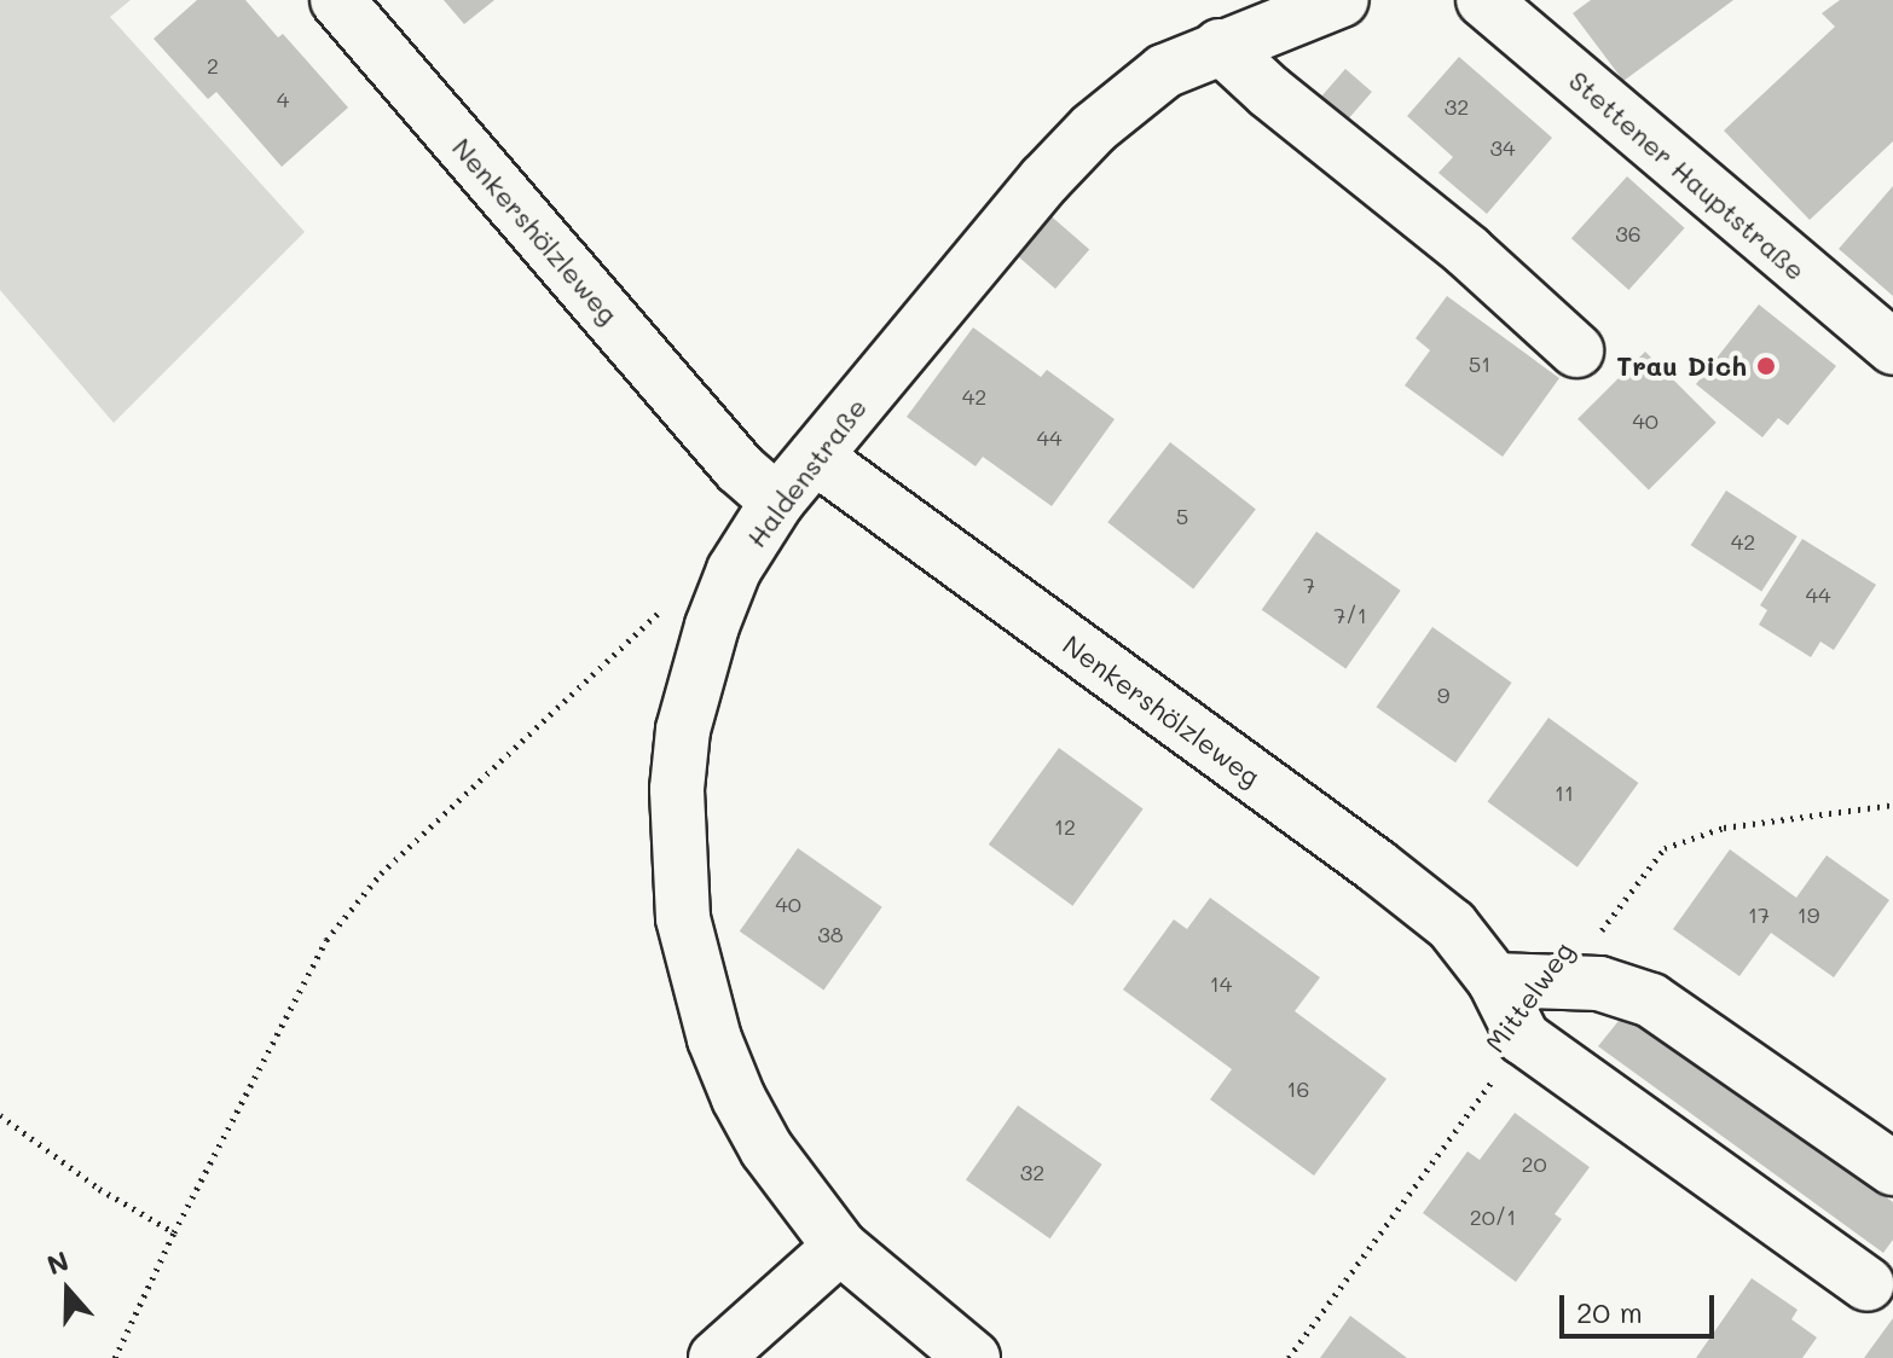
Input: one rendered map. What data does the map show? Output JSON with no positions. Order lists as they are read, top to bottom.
{
  "streets": {
    "street": ["Stettener Hauptstraße", "Nenkershölzleweg", "Haldenstraße"],
    "path": ["Mittelweg"]
  },
  "crossings": [
    ["Nenkershölzleweg", "Haldenstraße"],
    ["Nenkershölzleweg", "Mittelweg"]
  ],
  "places": ["Trau Dich"],
  "house_numbers": [
    "2",
    "4",
    "32",
    "34",
    "36",
    "51",
    "42",
    "40",
    "44",
    "5",
    "42",
    "7",
    "44",
    "7/1",
    "9",
    "11",
    "12",
    "40",
    "17",
    "19",
    "38",
    "14",
    "16",
    "20",
    "32",
    "20/1"
  ],
  "scale_bar": "20 m",
  "north": "top"
}
